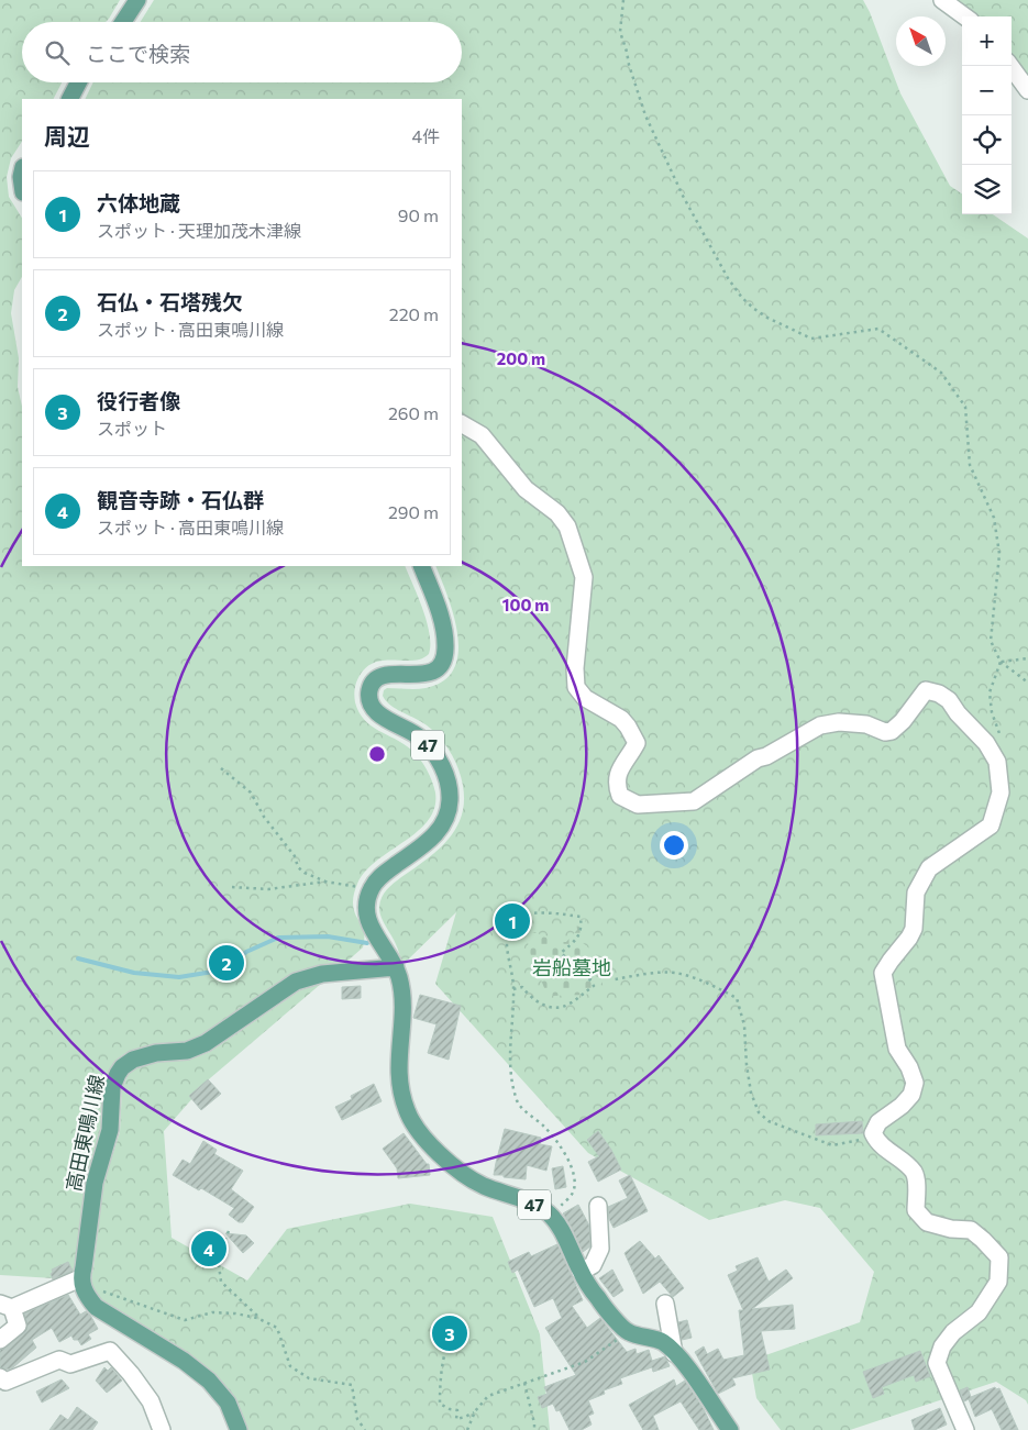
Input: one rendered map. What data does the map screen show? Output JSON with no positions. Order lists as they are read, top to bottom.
{
  "streets": {
    "main road": ["47", "高田東鳴川線"]
  },
  "crossings": [
    ["47", "高田東鳴川線"]
  ],
  "parks": ["岩船墓地"],
  "north": "top left",
  "page": {
    "map_buttons": ["+", "−"],
    "search": "ここで検索",
    "heading": ["周辺", "4件"],
    "list": [
      {
        "mark": "1",
        "name": "六体地蔵",
        "note": "スポット · 天理加茂木津線",
        "value": "90 m"
      },
      {
        "mark": "2",
        "name": "石仏・石塔残欠",
        "note": "スポット · 高田東鳴川線",
        "value": "220 m"
      },
      {
        "mark": "3",
        "name": "役行者像",
        "note": "スポット",
        "value": "260 m"
      },
      {
        "mark": "4",
        "name": "観音寺跡・石仏群",
        "note": "スポット · 高田東鳴川線",
        "value": "290 m"
      }
    ],
    "pins": [
      "1",
      "2",
      "4",
      "3"
    ]
  },
  "rings": ["200 m", "100 m"]
}
